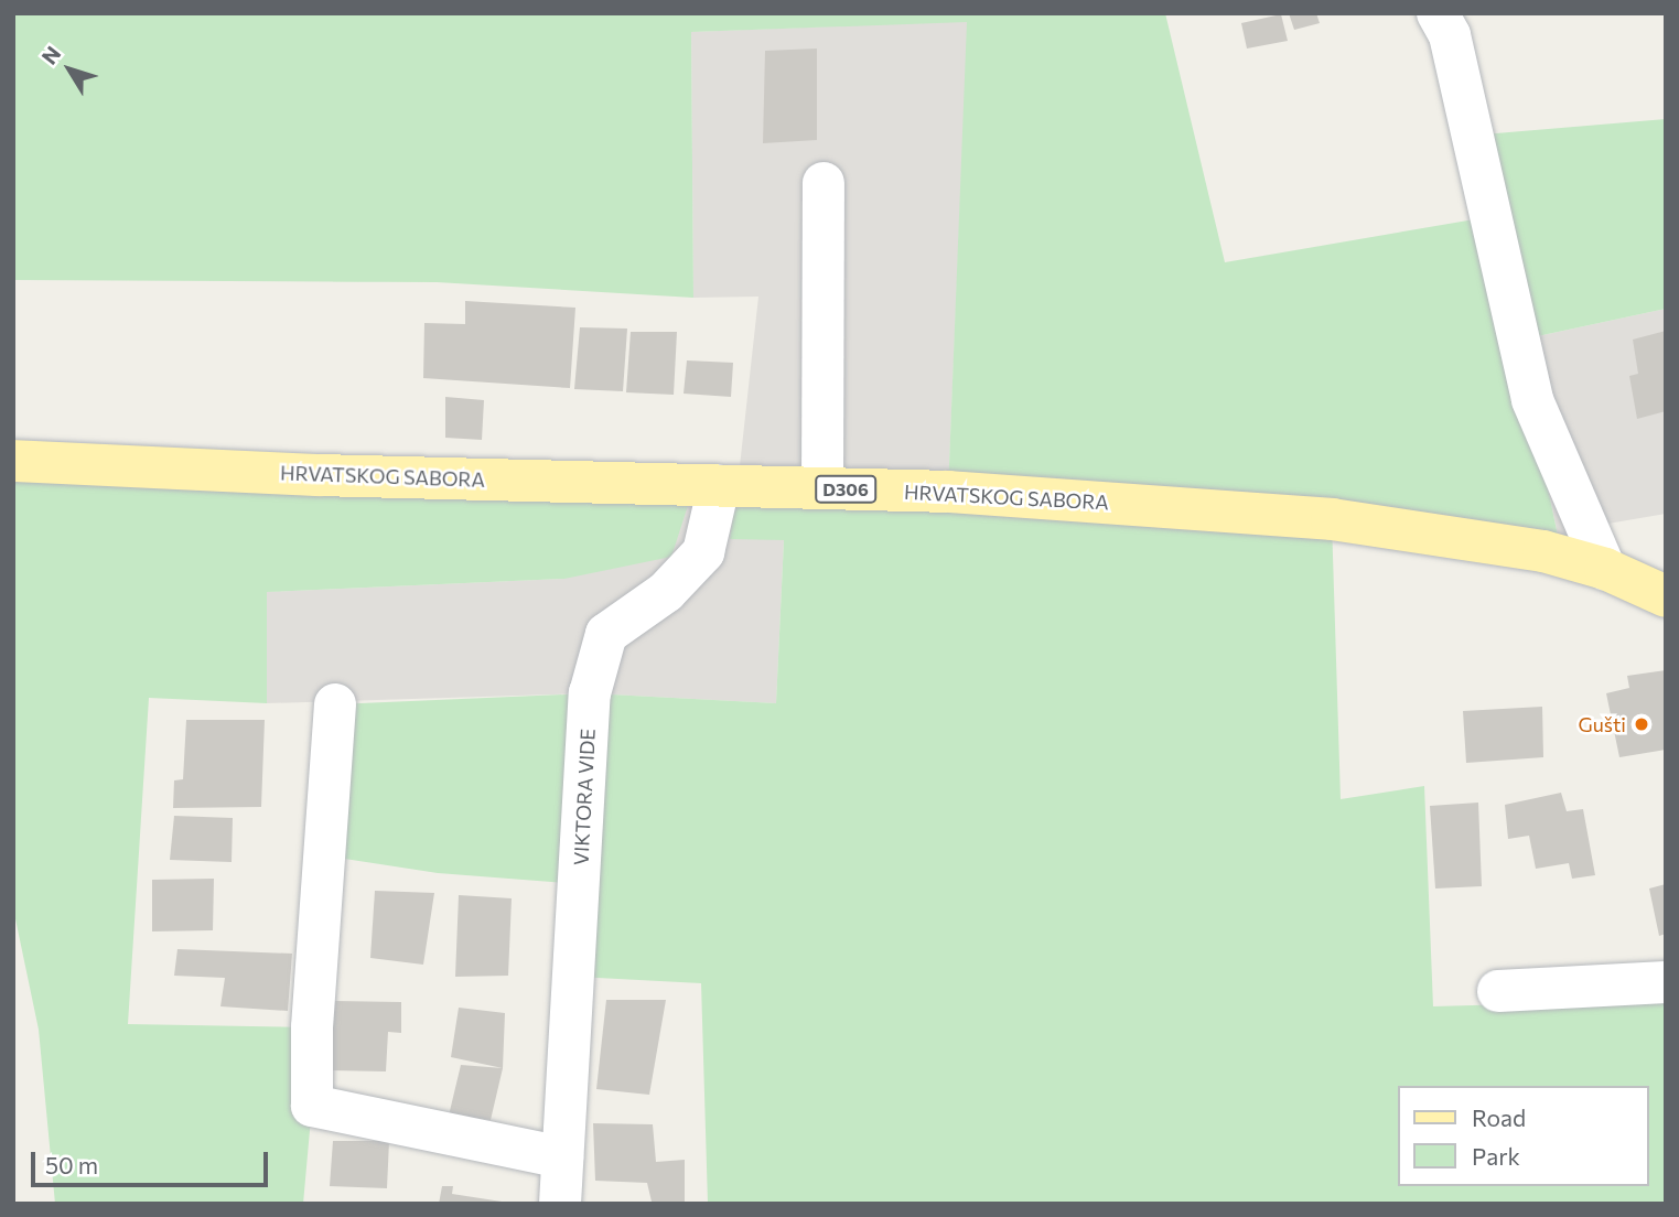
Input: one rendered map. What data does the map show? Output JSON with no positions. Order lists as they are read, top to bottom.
{
  "streets": {
    "main road": ["HRVATSKOG SABORA", "D306"],
    "street": ["VIKTORA VIDE"]
  },
  "crossings": [
    ["HRVATSKOG SABORA", "VIKTORA VIDE"]
  ],
  "places": ["Gušti"],
  "legend": ["Road", "Park"],
  "scale_bar": "50 m",
  "north": "top left"
}
